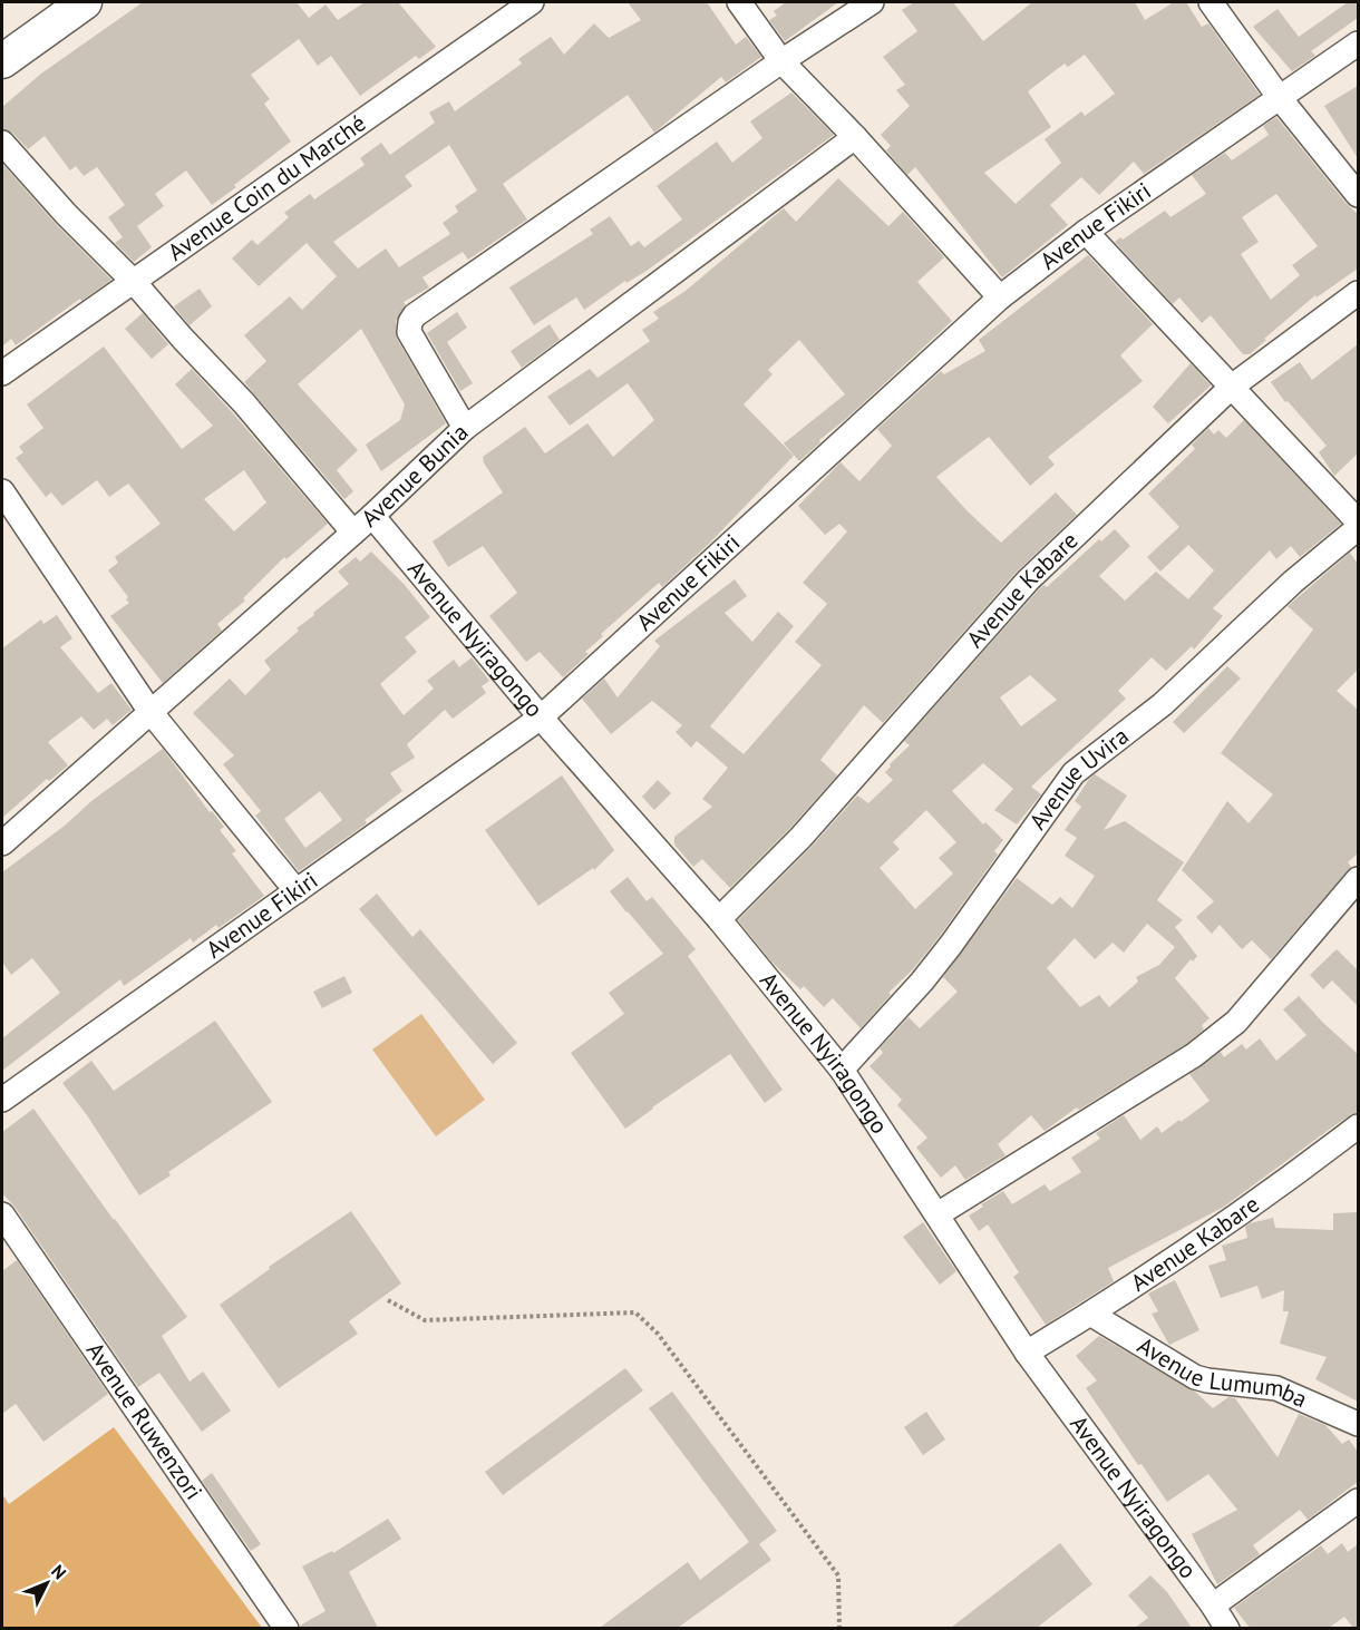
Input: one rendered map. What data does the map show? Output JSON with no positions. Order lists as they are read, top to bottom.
{
  "streets": {
    "street": [
      "Avenue Coin du Marché",
      "Avenue Fikiri",
      "Avenue Bunia",
      "Avenue Kabare",
      "Avenue Nyiragongo",
      "Avenue Uvira",
      "Avenue Lumumba",
      "Avenue Ruwenzori"
    ]
  },
  "crossings": [
    ["Avenue Fikiri", "Avenue Nyiragongo"],
    ["Avenue Bunia", "Avenue Nyiragongo"],
    ["Avenue Kabare", "Avenue Nyiragongo"],
    ["Avenue Kabare", "Avenue Lumumba"],
    ["Avenue Nyiragongo", "Avenue Uvira"]
  ],
  "north": "top right"
}
